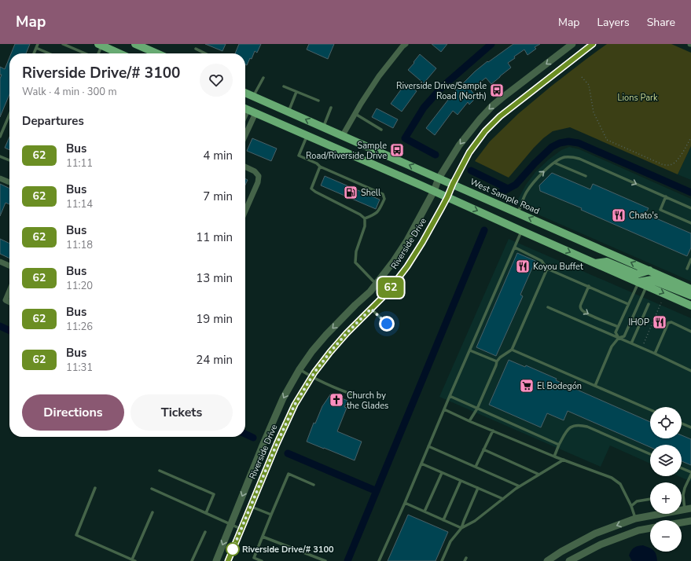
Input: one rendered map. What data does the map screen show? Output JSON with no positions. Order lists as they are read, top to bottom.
{
  "streets": {
    "main road": ["West Sample Road"],
    "street": ["Riverside Drive"]
  },
  "crossings": [
    ["West Sample Road", "Riverside Drive"]
  ],
  "parks": ["Lions Park"],
  "places": {
    "bus stop": ["Riverside Drive/Sample Road (North)", "Sample Road/Riverside Drive"],
    "fuel station": ["Shell"],
    "restaurant": ["Chato's", "Koyou Buffet", "IHOP"],
    "supermarket": ["El Bodegón"],
    "church": ["Church by the Glades"],
    "other": ["Riverside Drive/# 3100"]
  },
  "lines": ["bus line 62"],
  "page": {
    "header": "Map",
    "nav": ["Map", "Layers", "Share"],
    "on_map": "62",
    "heading": [
      ["Riverside Drive/# 3100", "Walk · 4 min · 300 m"],
      "Departures"
    ],
    "list": [
      {
        "mark": "62",
        "name": "Bus",
        "note": "11:11",
        "value": "4 min"
      },
      {
        "mark": "62",
        "name": "Bus",
        "note": "11:14",
        "value": "7 min"
      },
      {
        "mark": "62",
        "name": "Bus",
        "note": "11:18",
        "value": "11 min"
      },
      {
        "mark": "62",
        "name": "Bus",
        "note": "11:20",
        "value": "13 min"
      },
      {
        "mark": "62",
        "name": "Bus",
        "note": "11:26",
        "value": "19 min"
      },
      {
        "mark": "62",
        "name": "Bus",
        "note": "11:31",
        "value": "24 min"
      }
    ],
    "buttons": ["Directions", "Tickets"],
    "map_buttons": ["+", "−"]
  }
}
